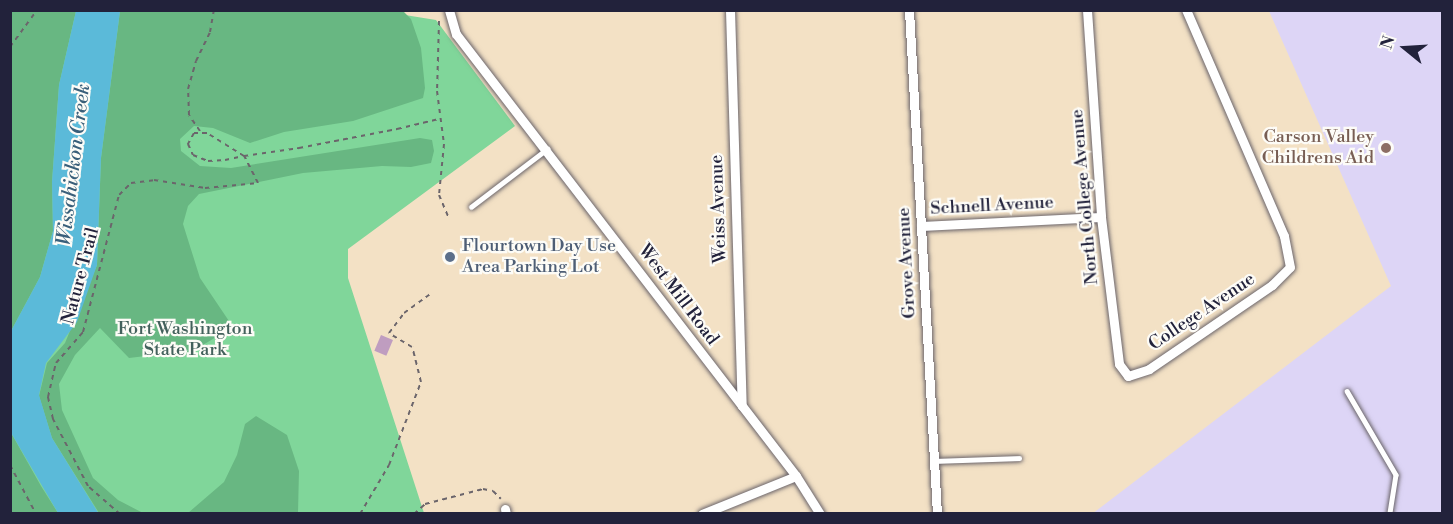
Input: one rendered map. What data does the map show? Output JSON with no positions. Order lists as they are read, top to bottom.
{
  "streets": {
    "street": [
      "North College Avenue",
      "Schnell Avenue",
      "Weiss Avenue",
      "Grove Avenue",
      "West Mill Road",
      "College Avenue"
    ],
    "path": ["Nature Trail"]
  },
  "crossings": [
    ["North College Avenue", "Schnell Avenue"],
    ["North College Avenue", "College Avenue"],
    ["Schnell Avenue", "Grove Avenue"],
    ["Weiss Avenue", "West Mill Road"]
  ],
  "water": ["Wissahickon Creek"],
  "parks": ["Fort Washington State Park"],
  "places": ["Carson Valley Childrens Aid", "Flourtown Day Use Area Parking Lot"],
  "north": "left"
}
